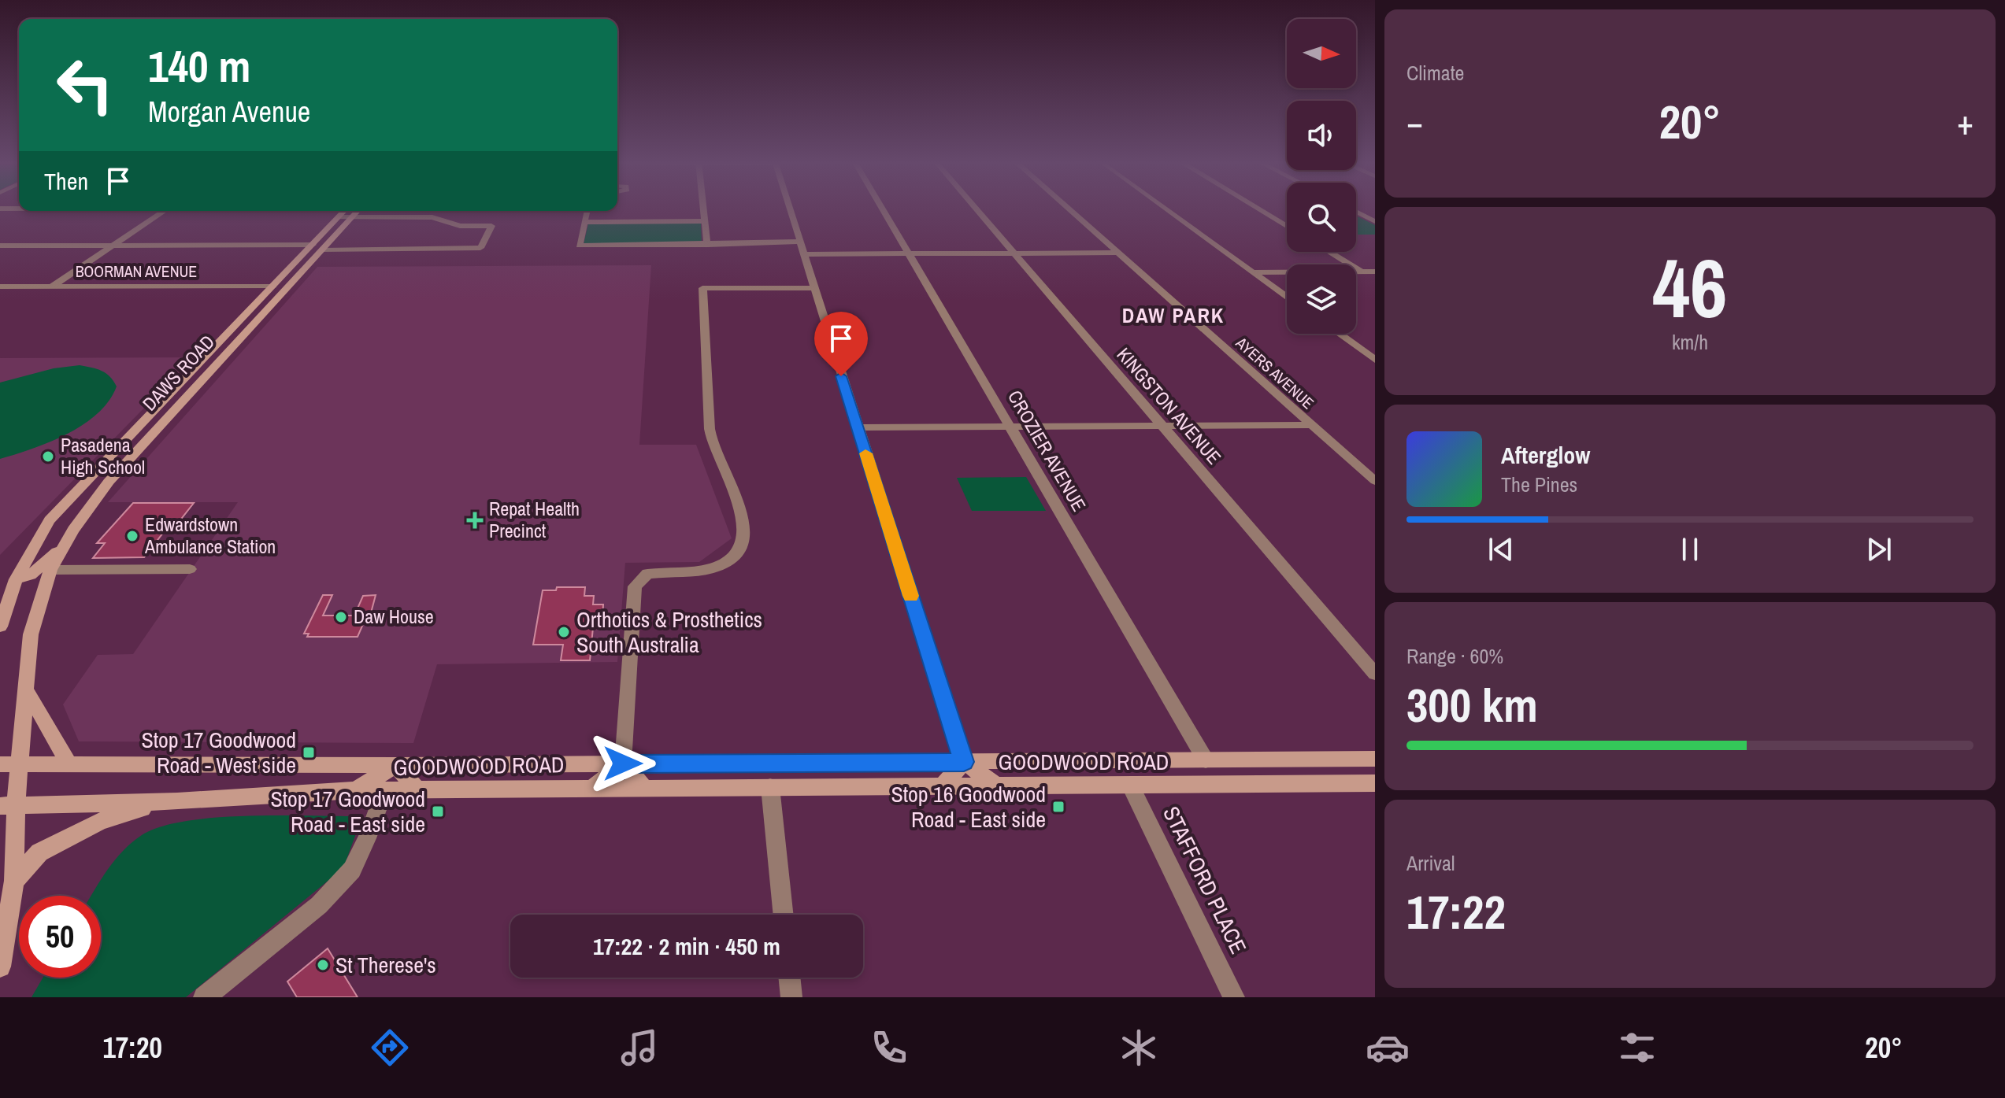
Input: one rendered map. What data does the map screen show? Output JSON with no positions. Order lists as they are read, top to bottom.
{
  "streets": {
    "main road": ["DAWS ROAD", "GOODWOOD ROAD"],
    "street": [
      "BOORMAN AVENUE",
      "AYERS AVENUE",
      "KINGSTON AVENUE",
      "CROZIER AVENUE",
      "STAFFORD PLACE"
    ]
  },
  "crossings": [
    ["BOORMAN AVENUE", "DAWS ROAD"],
    ["DAWS ROAD", "GOODWOOD ROAD"],
    ["CROZIER AVENUE", "GOODWOOD ROAD"],
    ["GOODWOOD ROAD", "STAFFORD PLACE"]
  ],
  "districts": ["DAW PARK"],
  "places": {
    "other": [
      "Pasadena High School",
      "Edwardstown Ambulance Station",
      "Daw House",
      "Orthotics & Prosthetics South Australia",
      "St Therese's"
    ],
    "health": ["Repat Health Precinct"],
    "transit": ["Stop 17 Goodwood Road - West side", "Stop 16 Goodwood Road - East side", "Stop 17 Goodwood Road - East side"]
  },
  "north": "right",
  "page": {
    "tile": [
      "Climate",
      ["46", "km/h"],
      ["Range · 60%", "300 km"],
      ["Arrival", "17:22"]
    ],
    "turn": ["140 m", "Morgan Avenue"],
    "heat": ["−", "20°", "+"],
    "then": "Then",
    "song": ["Afterglow", "The Pines"],
    "limit": "50",
    "trip": "17:22 · 2 min · 450 m",
    "tabs": ["17:20", "20°"]
  }
}
